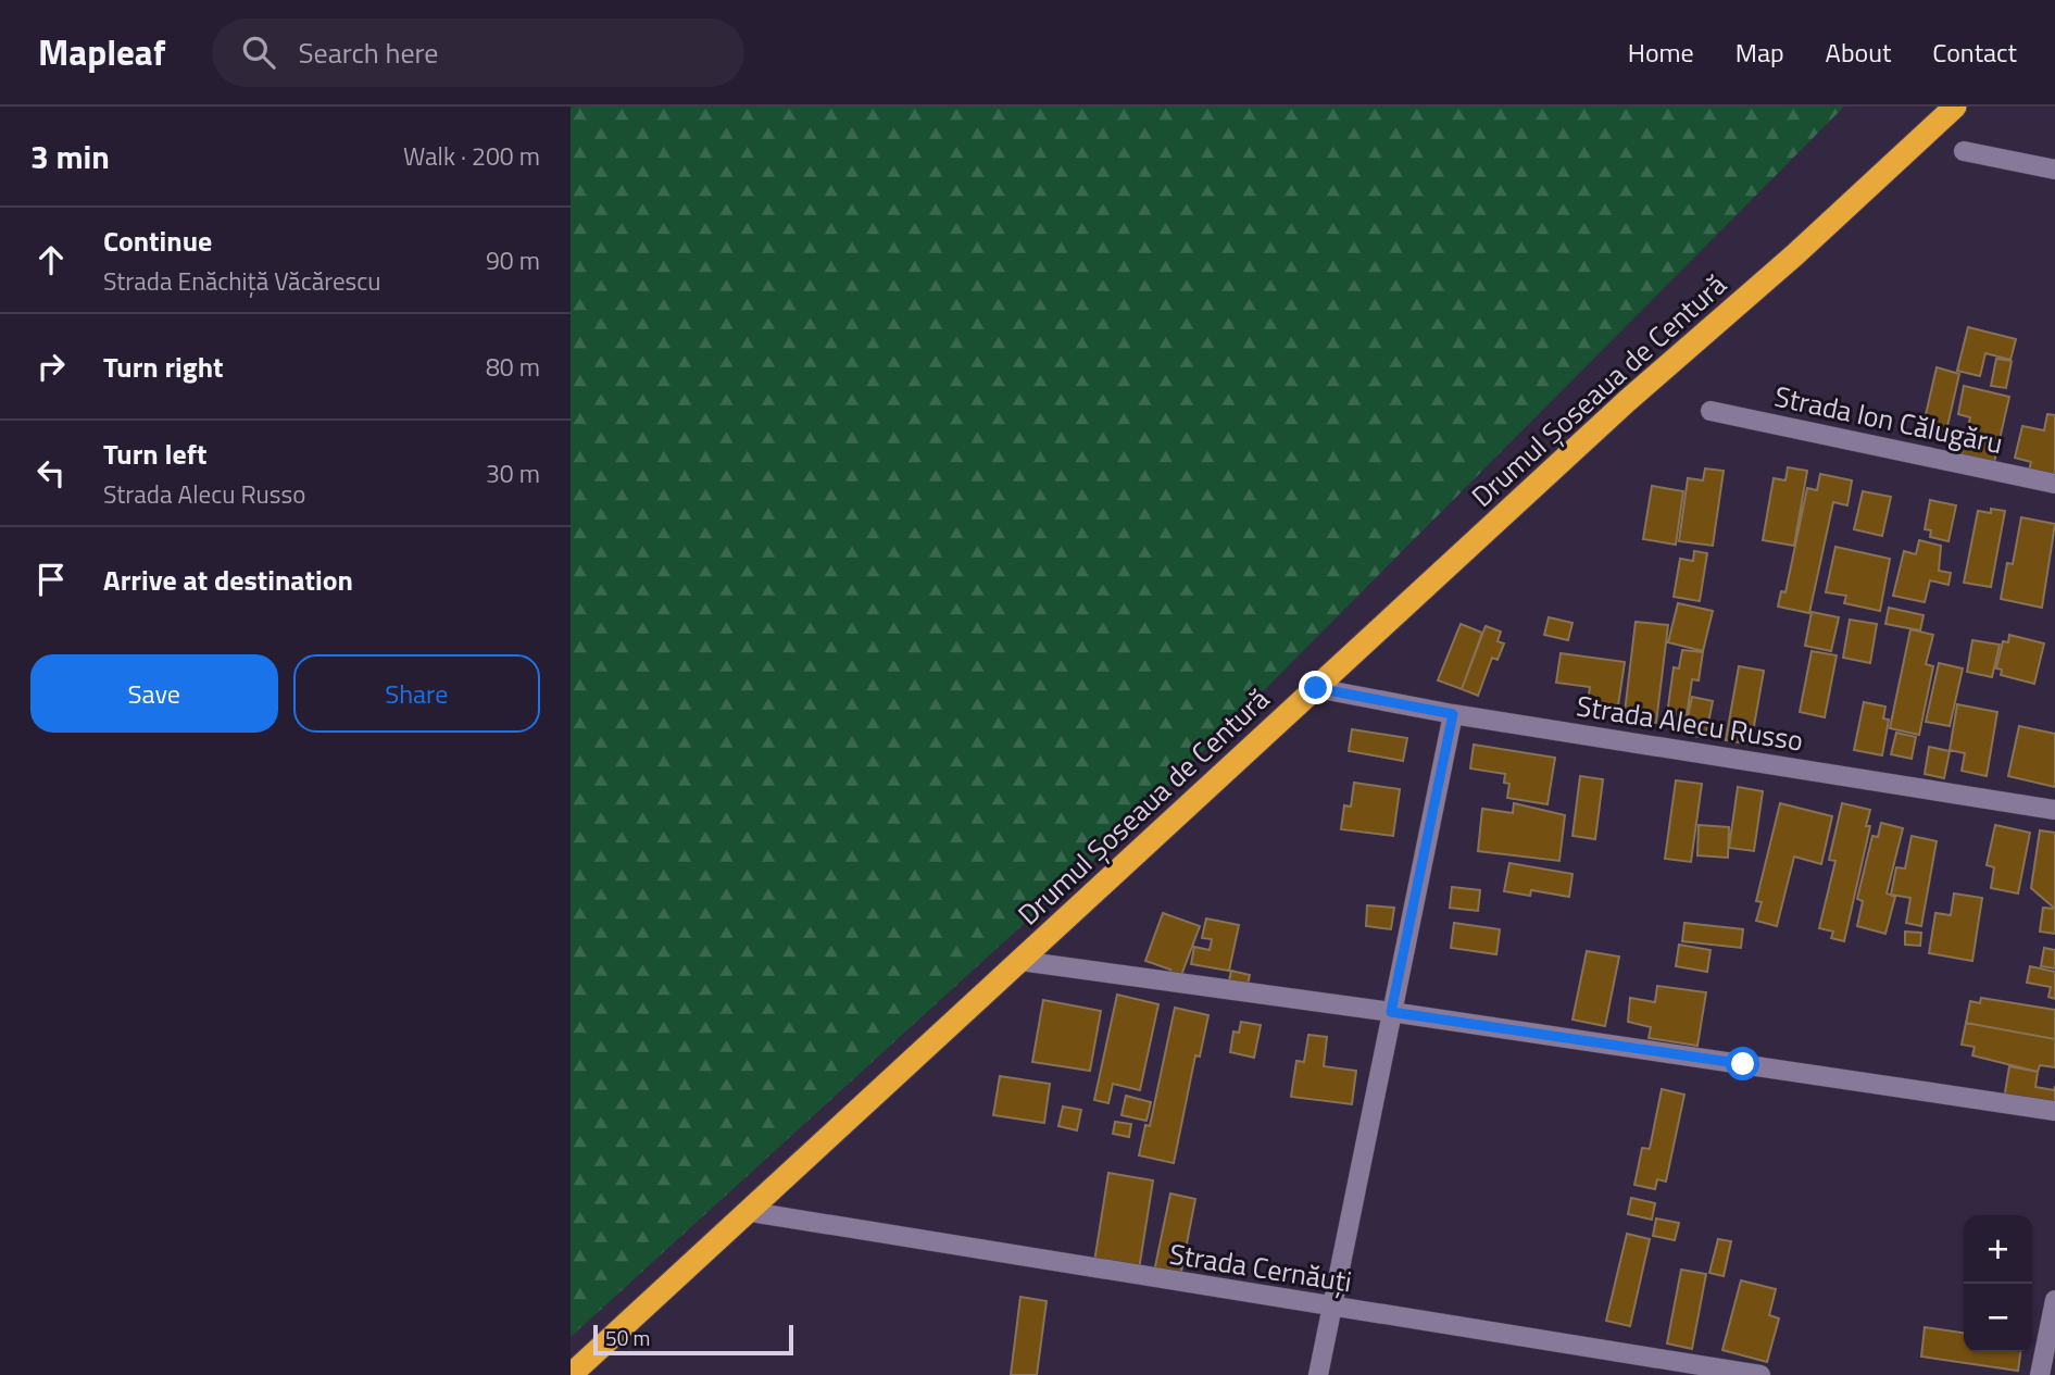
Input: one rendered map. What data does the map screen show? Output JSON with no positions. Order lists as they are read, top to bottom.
{
  "streets": {
    "highway": ["Drumul Șoseaua de Centură"],
    "street": ["Strada Ion Călugăru", "Strada Alecu Russo", "Strada Cernăuți"]
  },
  "crossings": [
    ["Drumul Șoseaua de Centură", "Strada Alecu Russo"],
    ["Drumul Șoseaua de Centură", "Strada Cernăuți"]
  ],
  "scale_bar": "50 m",
  "page": {
    "header": "Mapleaf",
    "search": "Search here",
    "nav": [
      "Home",
      "Map",
      "About",
      "Contact"
    ],
    "heading": ["3 min", "Walk · 200 m"],
    "list": [
      ["Continue", "Strada Enăchiță Văcărescu", "90 m"],
      ["Turn right", "80 m"],
      ["Turn left", "Strada Alecu Russo", "30 m"],
      "Arrive at destination"
    ],
    "buttons": ["Save", "Share"],
    "map_buttons": ["+", "−"],
    "scale": "50 m"
  }
}
